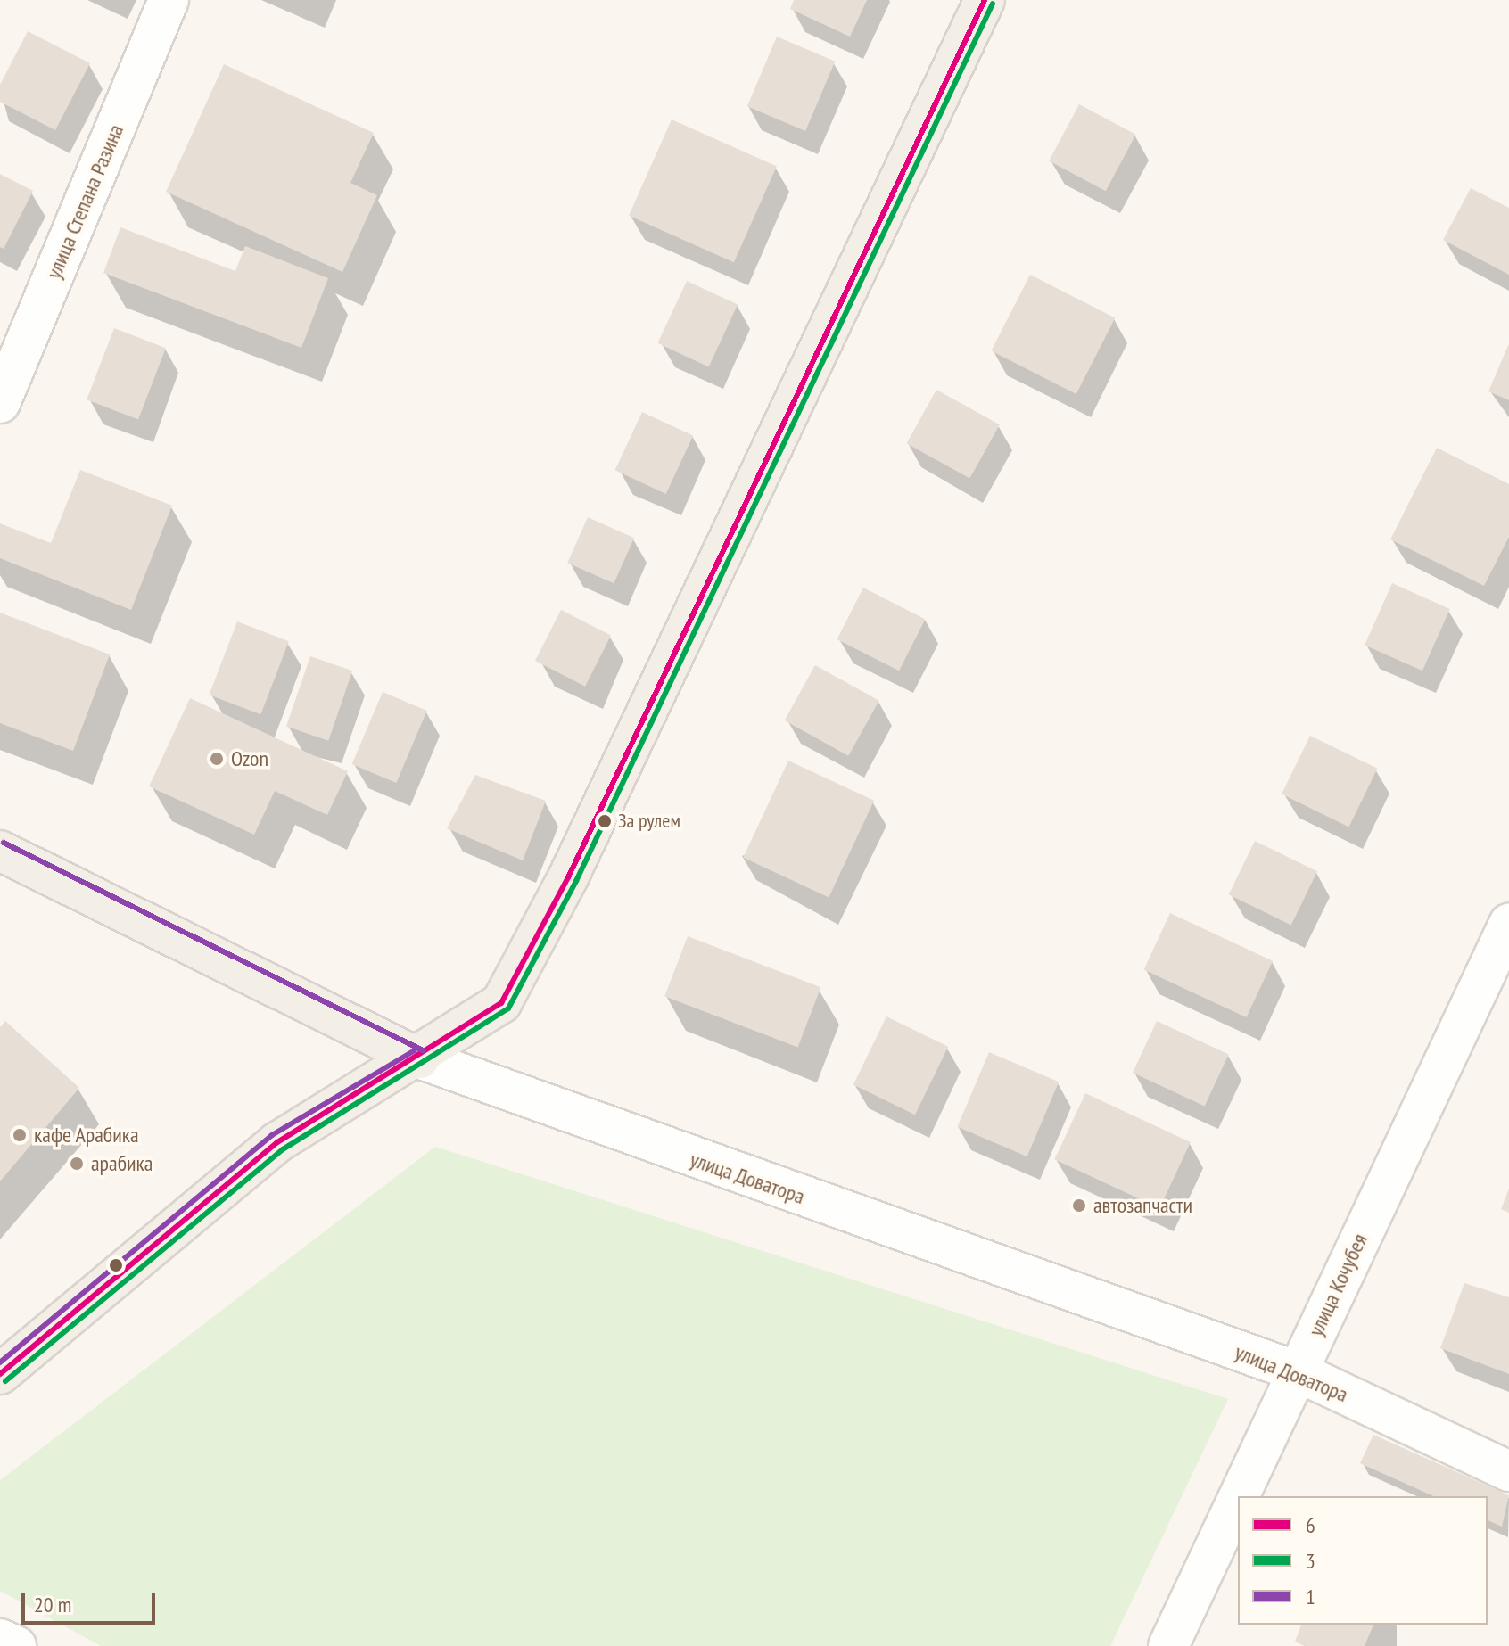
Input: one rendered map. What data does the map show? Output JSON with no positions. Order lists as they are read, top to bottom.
{
  "streets": {
    "main road": ["улица Доватора"],
    "street": ["улица Степана Разина", "улица Кочубея"]
  },
  "crossings": [
    ["улица Доватора", "улица Кочубея"]
  ],
  "places": [
    "Ozon",
    "За рулем",
    "кафе Арабика",
    "арабика",
    "автозапчасти"
  ],
  "lines": ["transit line 6", "transit line 3", "transit line 1"],
  "legend": ["6", "3", "1"],
  "scale_bar": "20 m"
}
